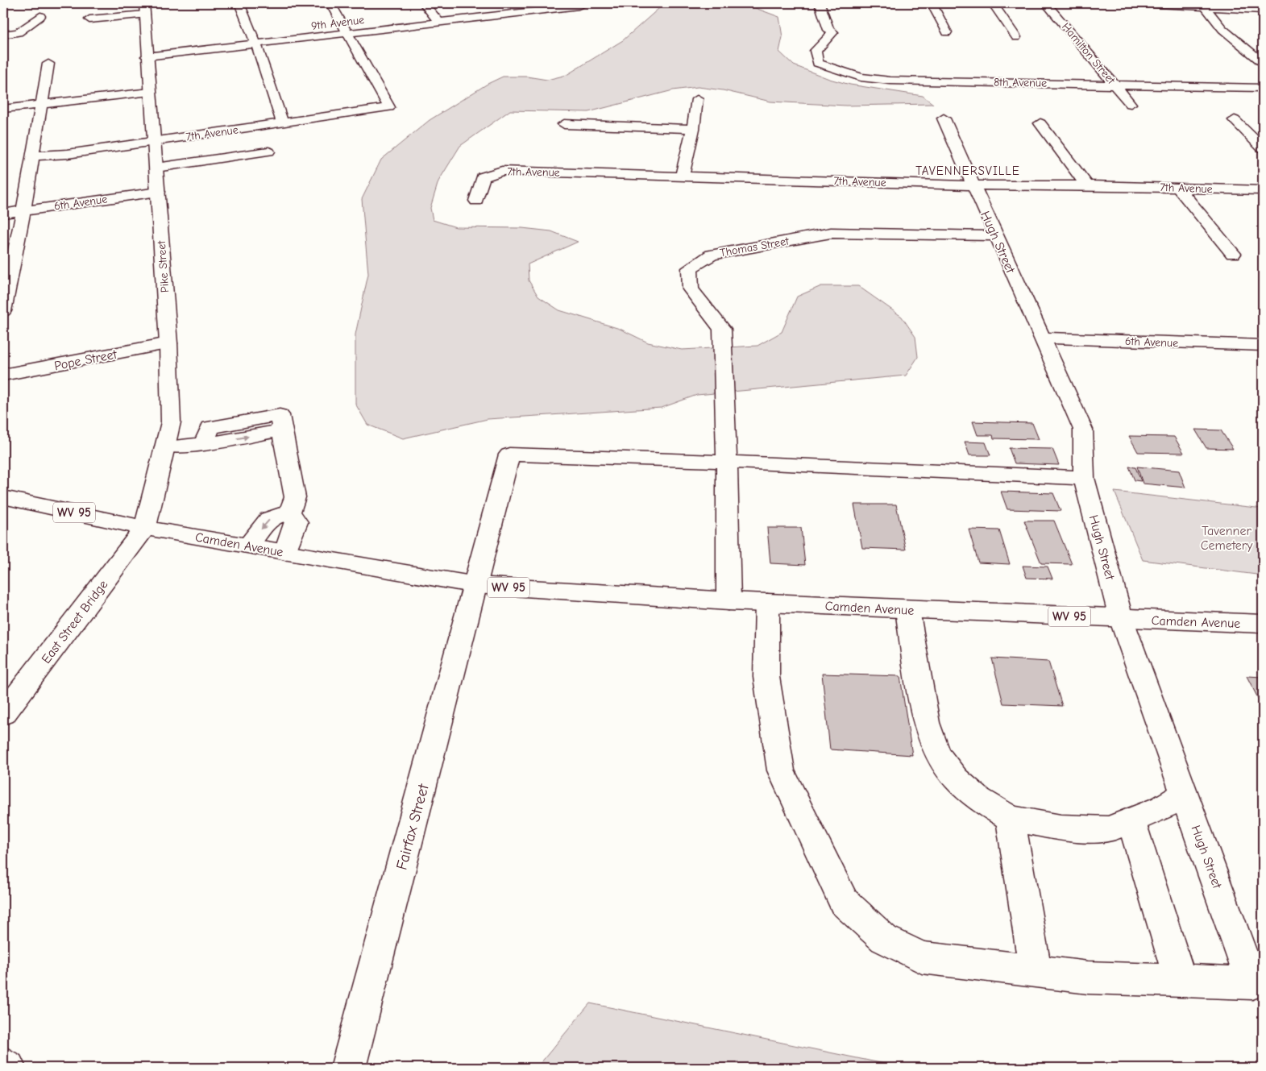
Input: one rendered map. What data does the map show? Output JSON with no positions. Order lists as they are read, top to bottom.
{
  "streets": {
    "main road": [
      "9th Avenue",
      "Hamilton Street",
      "8th Avenue",
      "7th Avenue",
      "6th Avenue",
      "Hugh Street",
      "Thomas Street",
      "Pike Street",
      "Pope Street",
      "WV 95",
      "Camden Avenue",
      "East Street Bridge",
      "Fairfax Street"
    ]
  },
  "crossings": [
    ["9th Avenue", "7th Avenue"],
    ["9th Avenue", "Pike Street"],
    ["Hamilton Street", "8th Avenue"],
    ["7th Avenue", "Hugh Street"],
    ["7th Avenue", "Pike Street"],
    ["6th Avenue", "Hugh Street"],
    ["6th Avenue", "Pike Street"],
    ["Hugh Street", "Thomas Street"],
    ["Hugh Street", "Camden Avenue"],
    ["Thomas Street", "Camden Avenue"],
    ["Pike Street", "Pope Street"],
    ["Pike Street", "Camden Avenue"],
    ["Pike Street", "East Street Bridge"],
    ["Camden Avenue", "East Street Bridge"],
    ["Camden Avenue", "Fairfax Street"]
  ],
  "districts": ["TAVENNERSVILLE"],
  "parks": ["Tavenner Cemetery"]
}
